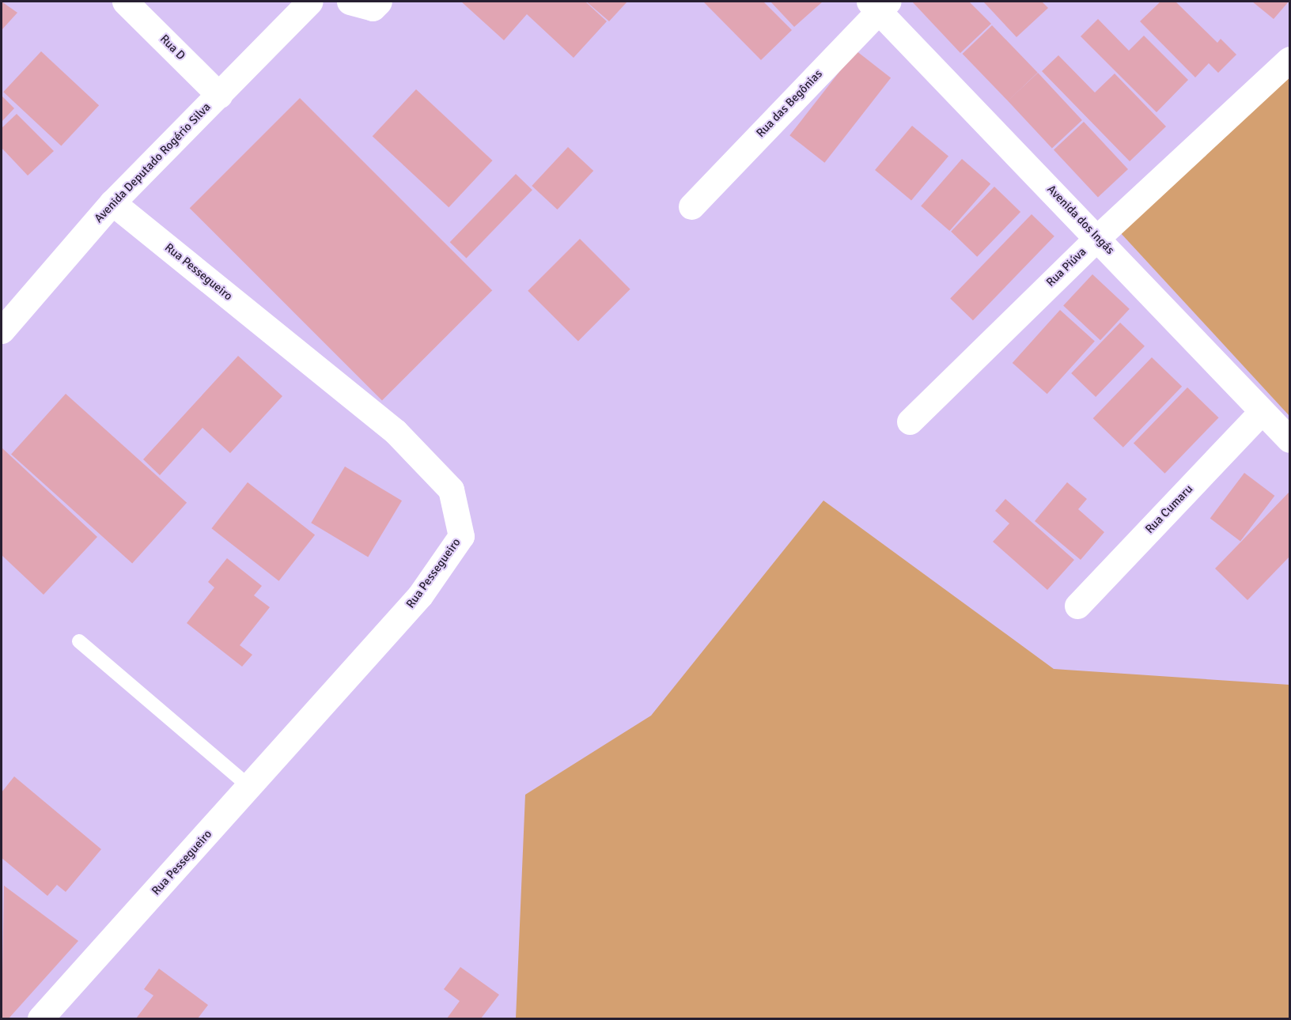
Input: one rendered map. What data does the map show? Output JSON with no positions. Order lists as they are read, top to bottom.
{
  "streets": {
    "street": [
      "Rua D",
      "Rua das Begônias",
      "Avenida Deputado Rogério Silva",
      "Avenida dos Ingás",
      "Rua Piúva",
      "Rua Pessegueiro",
      "Rua Cumaru"
    ]
  },
  "crossings": [
    ["Rua D", "Avenida Deputado Rogério Silva"],
    ["Rua das Begônias", "Avenida dos Ingás"],
    ["Avenida Deputado Rogério Silva", "Rua Pessegueiro"],
    ["Avenida dos Ingás", "Rua Piúva"],
    ["Avenida dos Ingás", "Rua Cumaru"]
  ]
}
